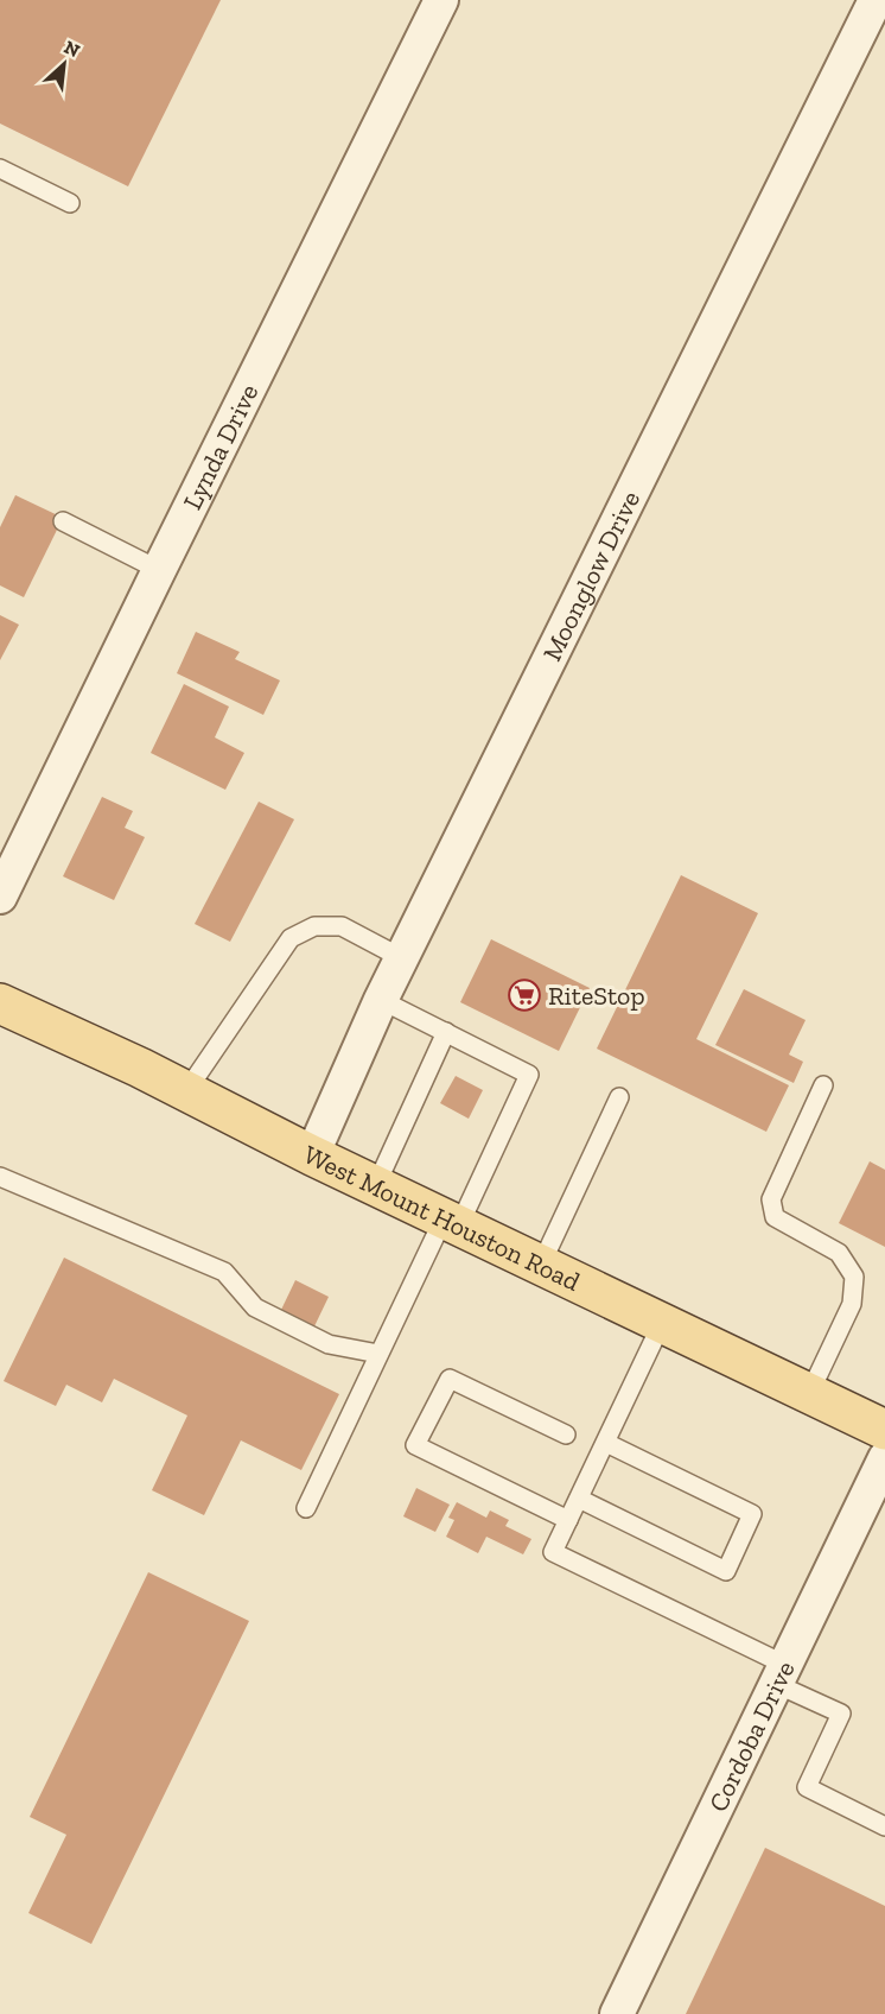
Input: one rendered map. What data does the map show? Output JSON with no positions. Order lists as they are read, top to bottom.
{
  "streets": {
    "main road": ["West Mount Houston Road"],
    "street": ["Lynda Drive", "Moonglow Drive", "Cordoba Drive"]
  },
  "crossings": [
    ["Moonglow Drive", "West Mount Houston Road"]
  ],
  "places": {
    "supermarket": ["RiteStop"]
  },
  "north": "top right"
}
